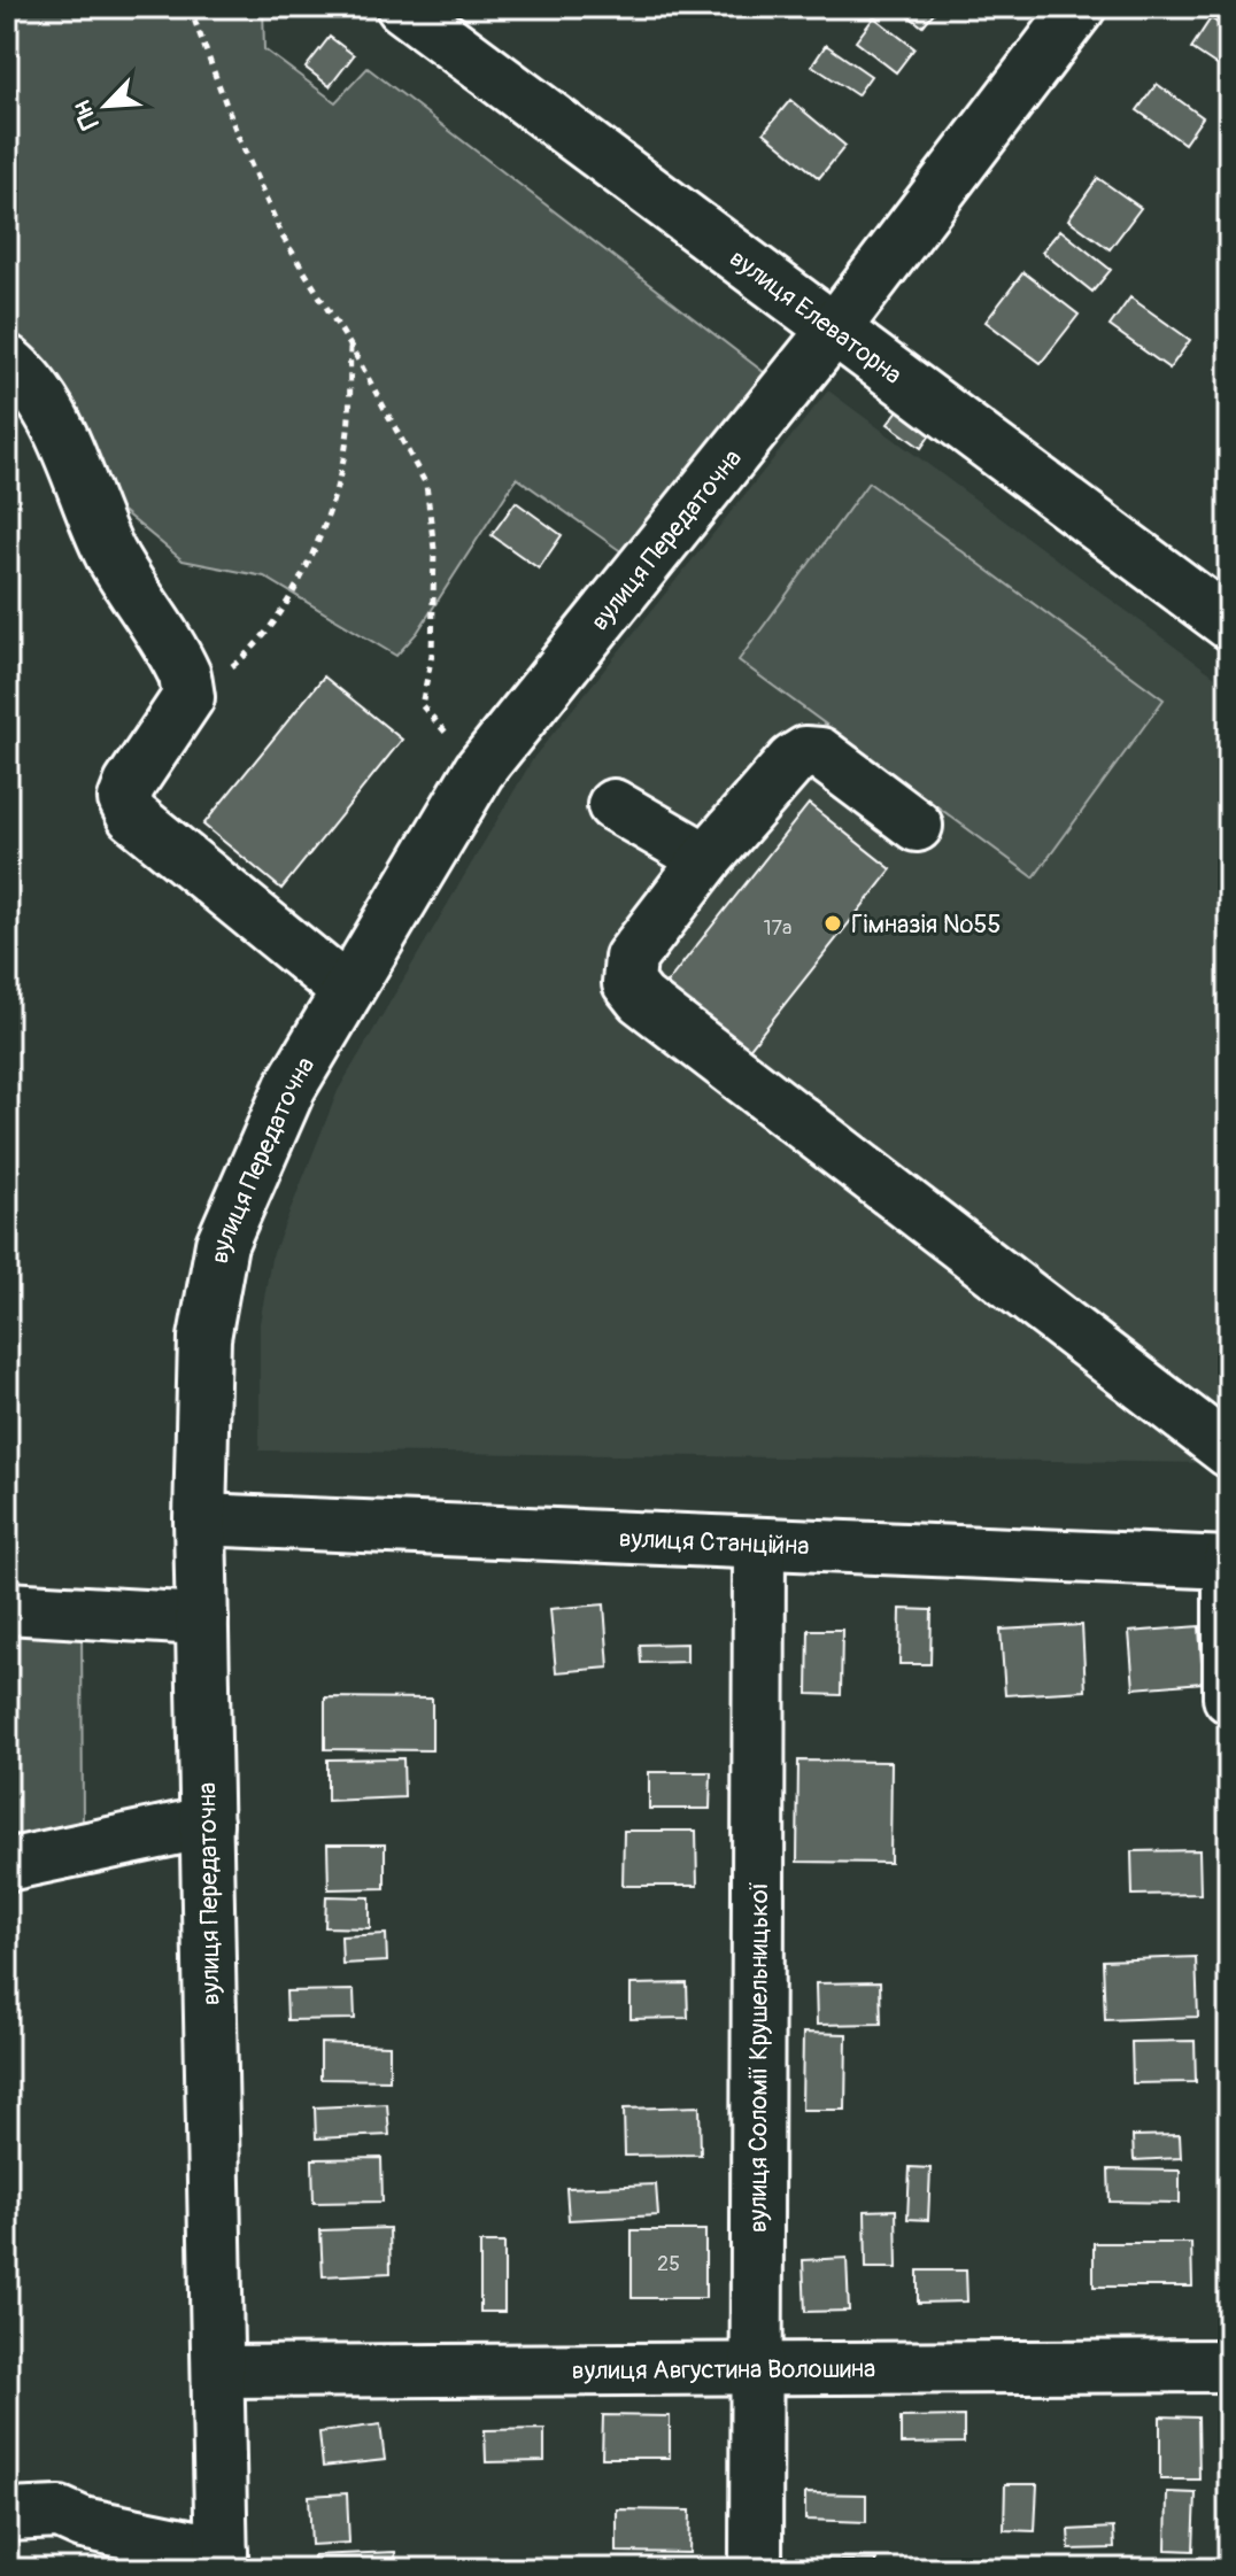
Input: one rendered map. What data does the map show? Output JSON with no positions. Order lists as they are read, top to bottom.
{
  "streets": {
    "street": [
      "вулиця Елеваторна",
      "вулиця Передаточна",
      "вулиця Станційна",
      "вулиця Соломії Крушельницької",
      "вулиця Августина Волошина"
    ]
  },
  "crossings": [
    ["вулиця Елеваторна", "вулиця Передаточна"],
    ["вулиця Передаточна", "вулиця Станційна"],
    ["вулиця Передаточна", "вулиця Августина Волошина"],
    ["вулиця Станційна", "вулиця Соломії Крушельницької"],
    ["вулиця Соломії Крушельницької", "вулиця Августина Волошина"]
  ],
  "places": ["Гімназія №55"],
  "house_numbers": ["17а", "25"],
  "north": "bottom left"
}
